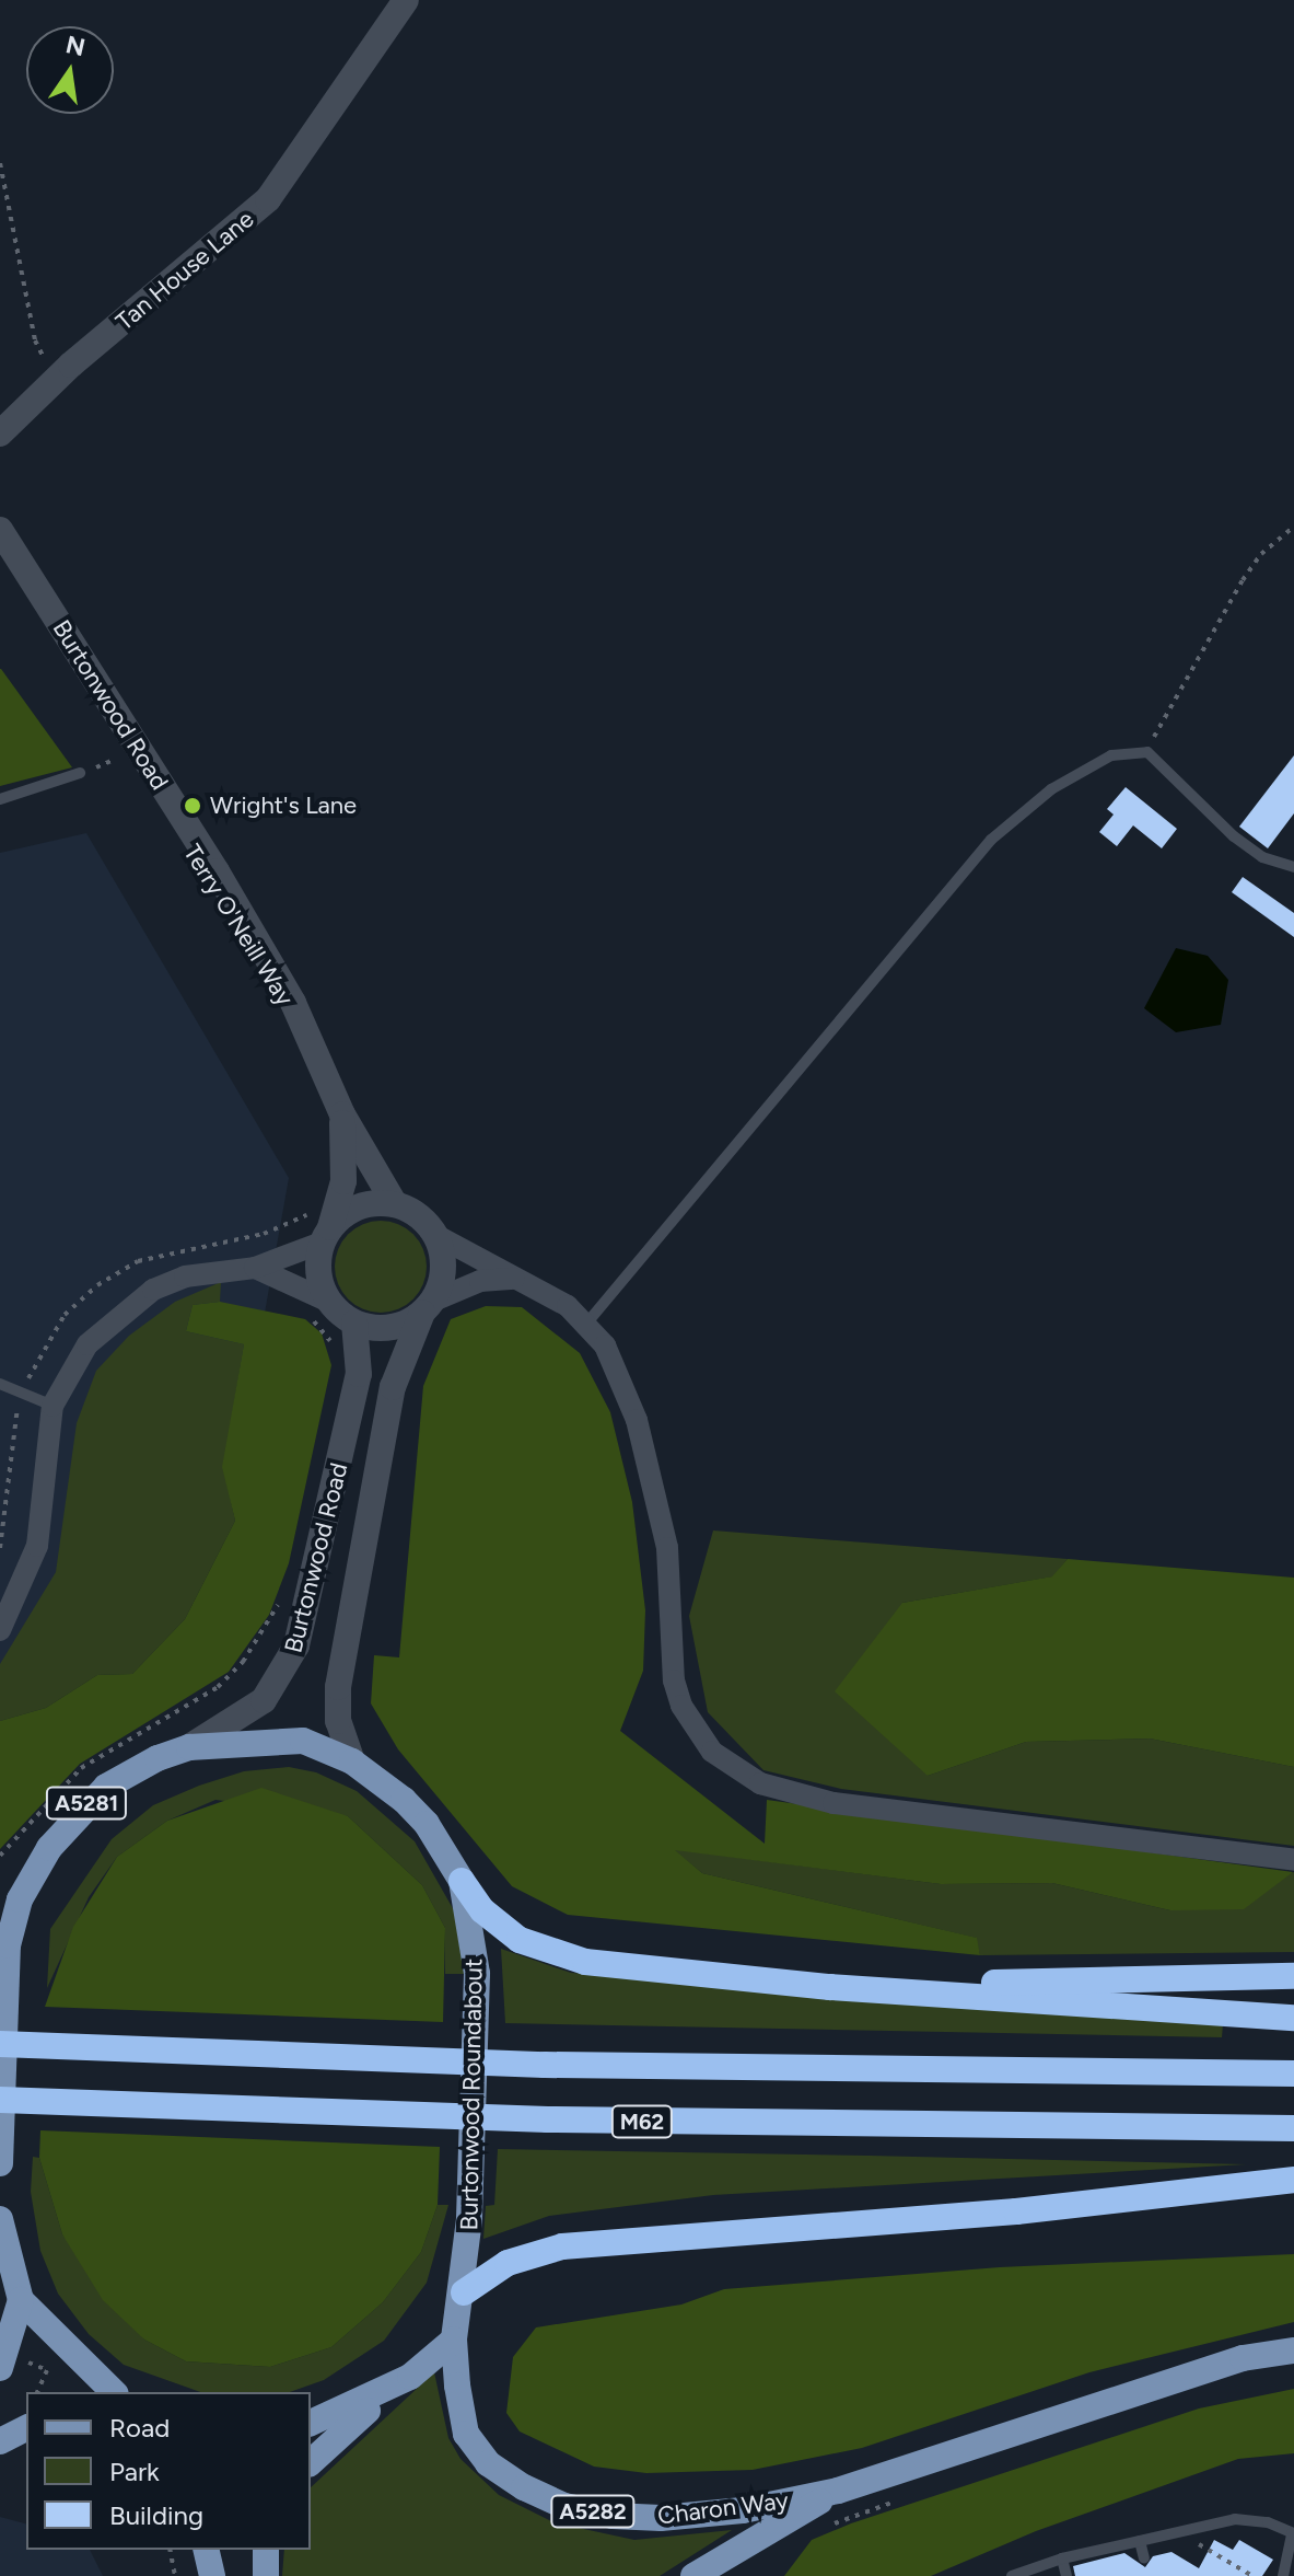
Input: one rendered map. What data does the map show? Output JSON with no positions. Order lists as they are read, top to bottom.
{
  "streets": {
    "highway": ["M62"],
    "main road": [
      "A5281",
      "Burtonwood Roundabout",
      "Charon Way",
      "A5282"
    ],
    "street": ["Tan House Lane", "Burtonwood Road"]
  },
  "crossings": [
    ["Burtonwood Road", "Burtonwood Roundabout"],
    ["Burtonwood Roundabout", "Charon Way"]
  ],
  "places": ["Wright's Lane"],
  "legend": ["Road", "Park", "Building"],
  "north": "top"
}
